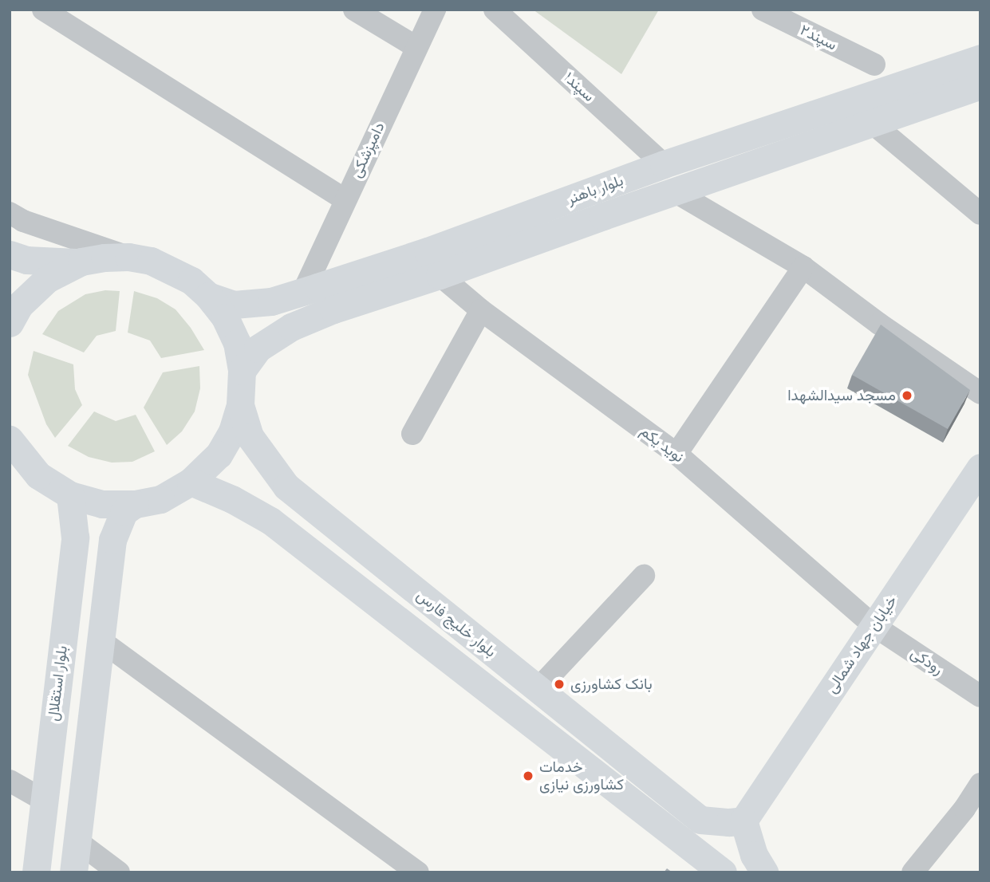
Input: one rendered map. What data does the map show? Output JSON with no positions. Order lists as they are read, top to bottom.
{
  "streets": {
    "main road": [
      "بلوار باهنر",
      "بلوار خلیج فارس",
      "خیابان جهاد شمالی",
      "بلوار استقلال"
    ],
    "street": [
      "سپند۲",
      "سپند۱",
      "دامپزشکی",
      "نوید یکم",
      "رودکی"
    ]
  },
  "crossings": [
    ["سپند۱", "بلوار باهنر"],
    ["دامپزشکی", "بلوار باهنر"],
    ["بلوار باهنر", "نوید یکم"],
    ["نوید یکم", "خیابان جهاد شمالی"],
    ["نوید یکم", "رودکی"],
    ["بلوار خلیج فارس", "خیابان جهاد شمالی"],
    ["خیابان جهاد شمالی", "رودکی"]
  ],
  "places": ["مسجد سیدالشهدا", "بانک کشاورزی", "خدمات کشاورزی نیازی"]
}
